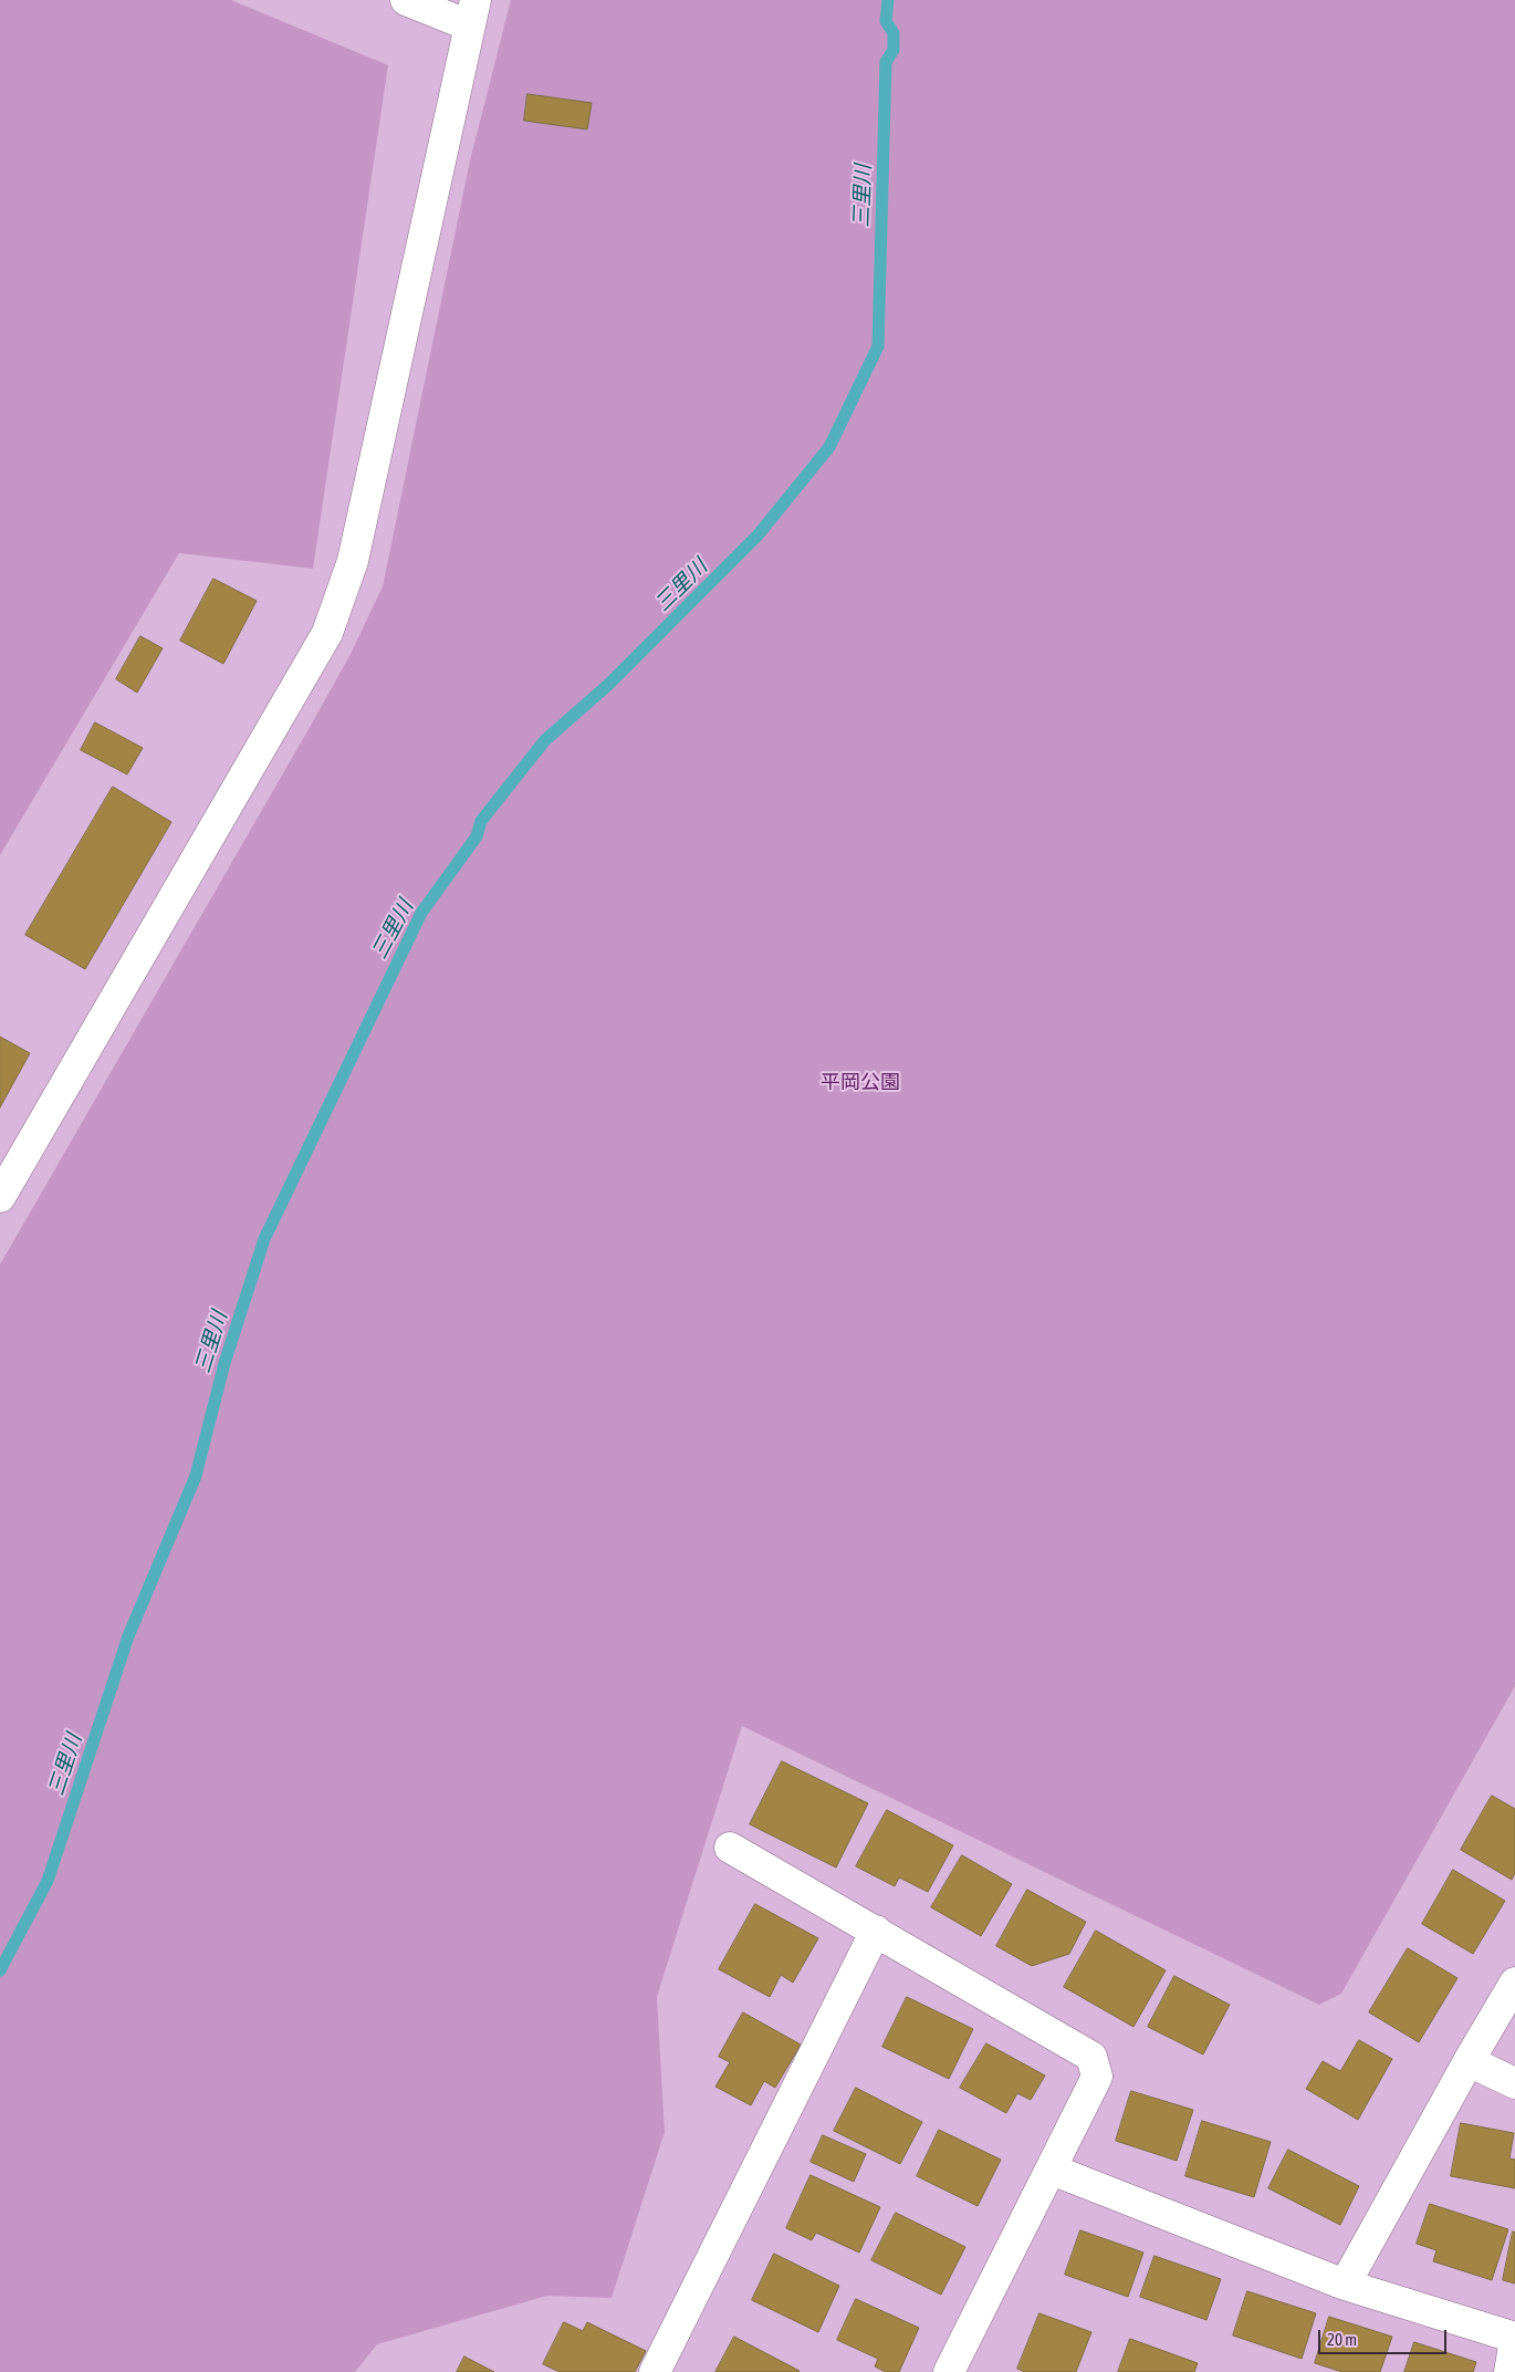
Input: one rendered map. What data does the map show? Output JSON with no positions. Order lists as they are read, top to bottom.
{
  "water": ["三里川"],
  "parks": ["平岡公園"],
  "scale_bar": "20 m"
}
